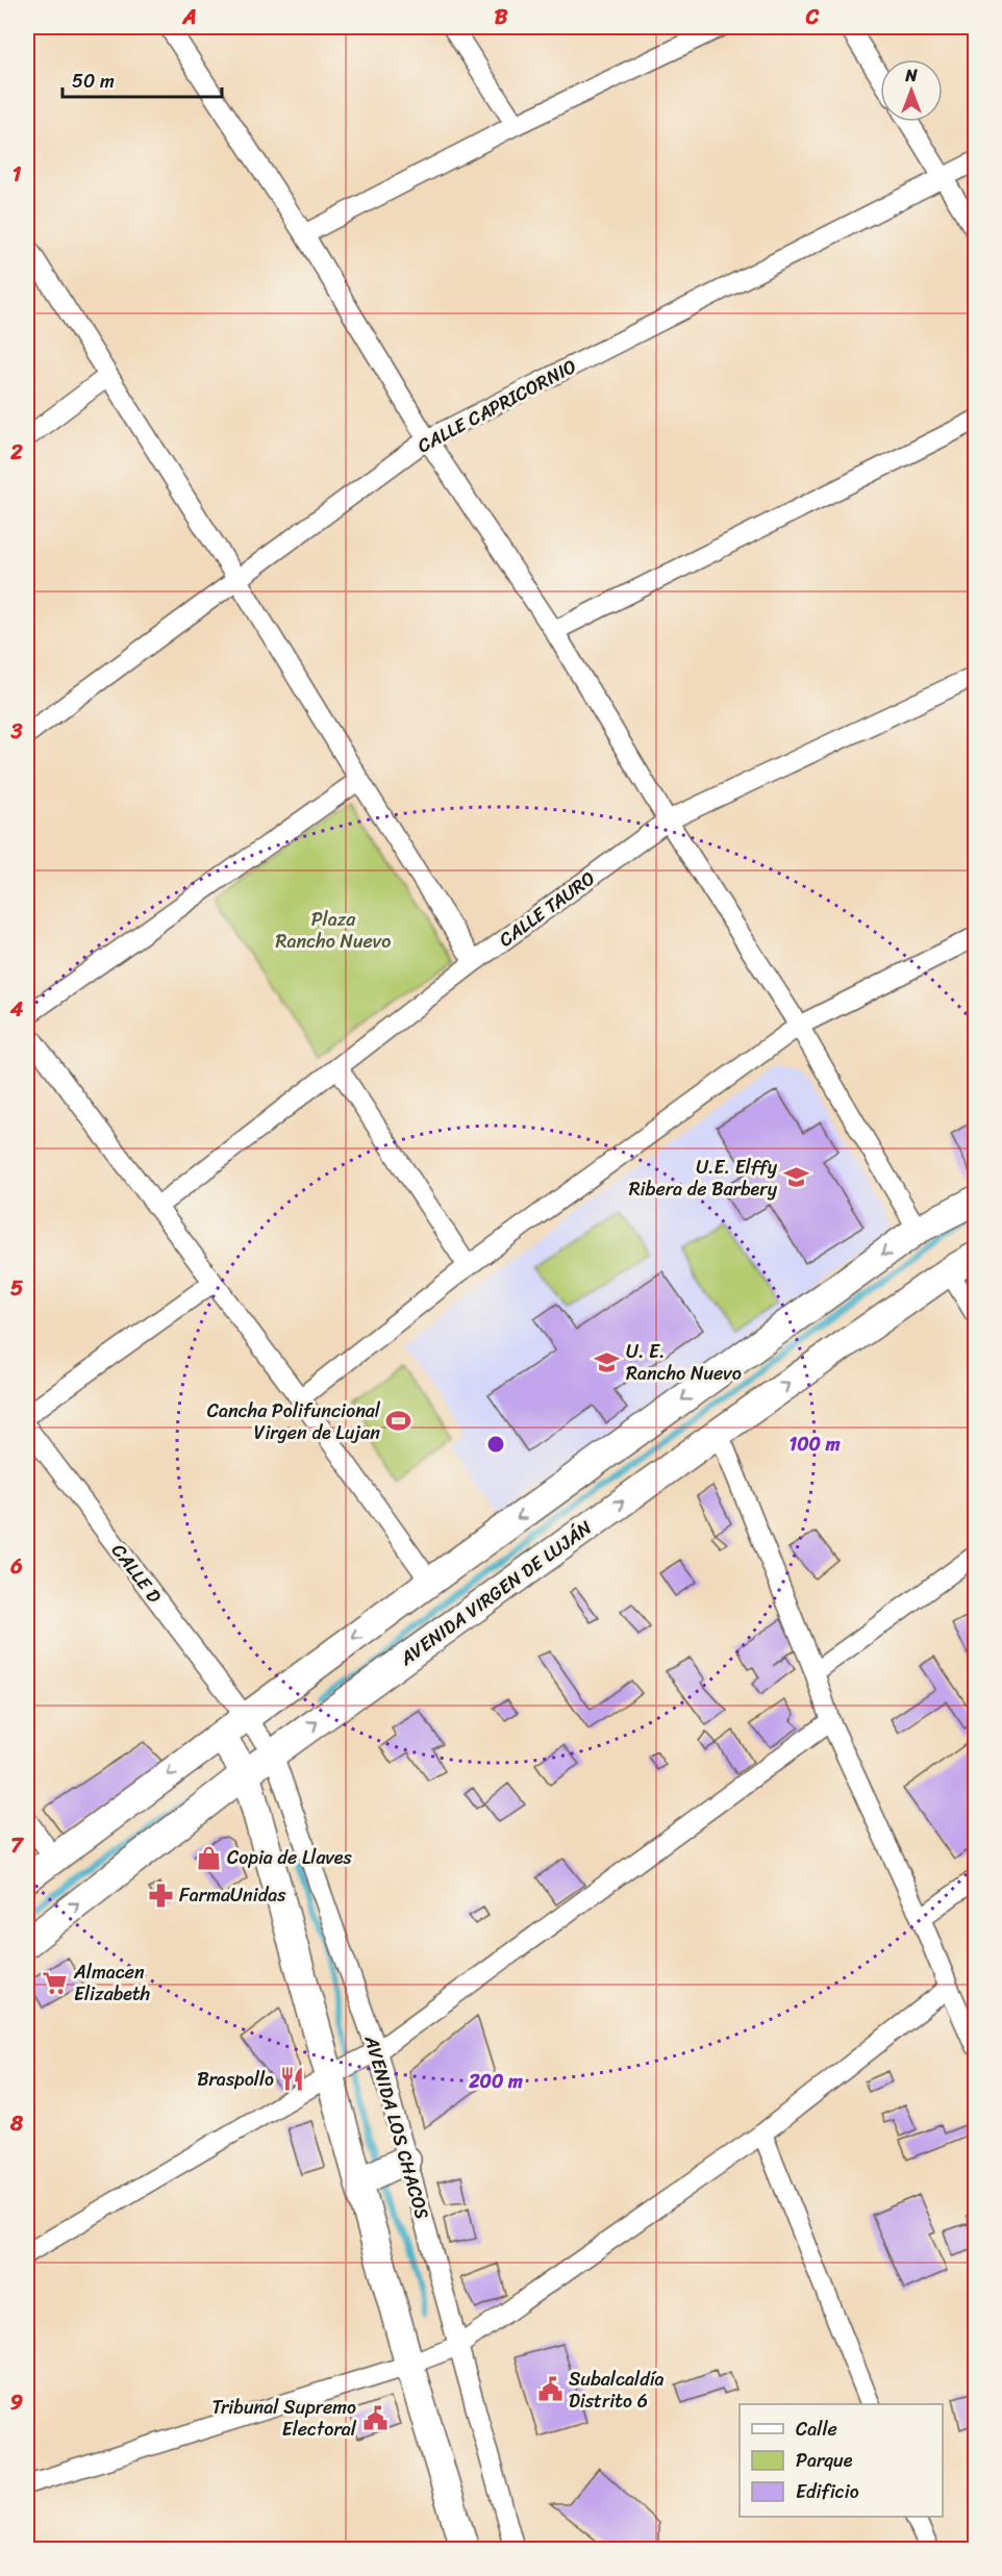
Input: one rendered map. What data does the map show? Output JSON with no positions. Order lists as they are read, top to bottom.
{
  "streets": {
    "main road": ["AVENIDA VIRGEN DE LUJÁN", "AVENIDA LOS CHACOS"],
    "street": ["CALLE CAPRICORNIO", "CALLE TAURO", "CALLE D"]
  },
  "crossings": [
    ["CALLE D", "AVENIDA LOS CHACOS"],
    ["AVENIDA VIRGEN DE LUJÁN", "AVENIDA LOS CHACOS"]
  ],
  "parks": ["Plaza Rancho Nuevo"],
  "places": {
    "school or university": ["U.E. Elffy Ribera de Barbery", "U. E. Rancho Nuevo"],
    "sports": ["Cancha Polifuncional Virgen de Lujan"],
    "shop": ["Copia de Llaves"],
    "pharmacy": ["FarmaUnidas"],
    "supermarket": ["Almacen Elizabeth"],
    "restaurant": ["Braspollo"],
    "public building": ["Subalcaldía Distrito 6", "Tribunal Supremo Electoral"]
  },
  "legend": ["Calle", "Parque", "Edificio"],
  "scale_bar": "50 m",
  "north": "top",
  "grid": {
    "columns": ["A", "B", "C"],
    "rows": [
      "1",
      "2",
      "3",
      "4",
      "5",
      "6",
      "7",
      "8",
      "9"
    ]
  },
  "rings": ["100 m", "200 m"]
}
